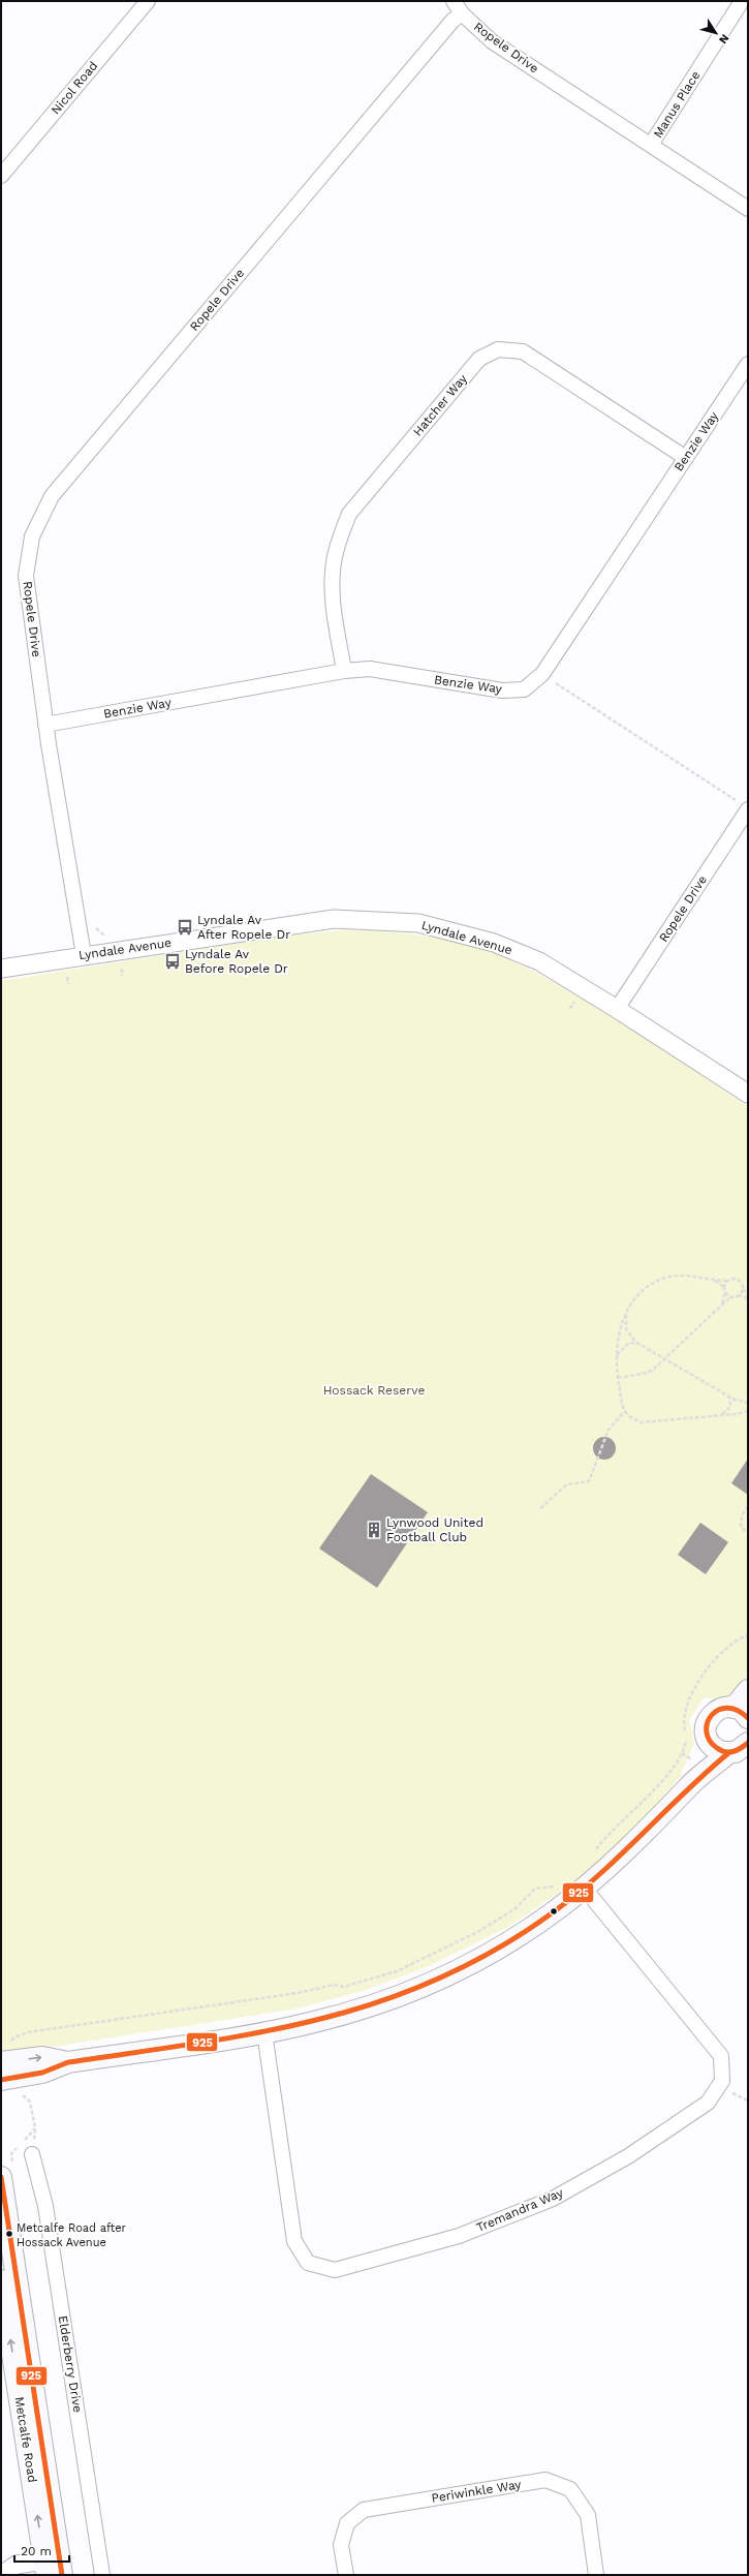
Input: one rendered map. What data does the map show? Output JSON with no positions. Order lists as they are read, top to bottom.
{
  "streets": {
    "main road": ["Metcalfe Road"],
    "street": [
      "Ropele Drive",
      "Nicol Road",
      "Manus Place",
      "Hatcher Way",
      "Benzie Way",
      "Lyndale Avenue",
      "Tremandra Way",
      "Elderberry Drive",
      "Periwinkle Way"
    ]
  },
  "crossings": [
    ["Ropele Drive", "Manus Place"],
    ["Ropele Drive", "Benzie Way"],
    ["Ropele Drive", "Lyndale Avenue"],
    ["Hatcher Way", "Benzie Way"]
  ],
  "parks": ["Hossack Reserve"],
  "places": {
    "bus stop": ["Lyndale Av After Ropele Dr", "Lyndale Av Before Ropele Dr"],
    "building": ["Lynwood United Football Club"],
    "other": ["Metcalfe Road after Hossack Avenue"]
  },
  "lines": ["transit line 925"],
  "scale_bar": "20 m",
  "north": "bottom right"
}
